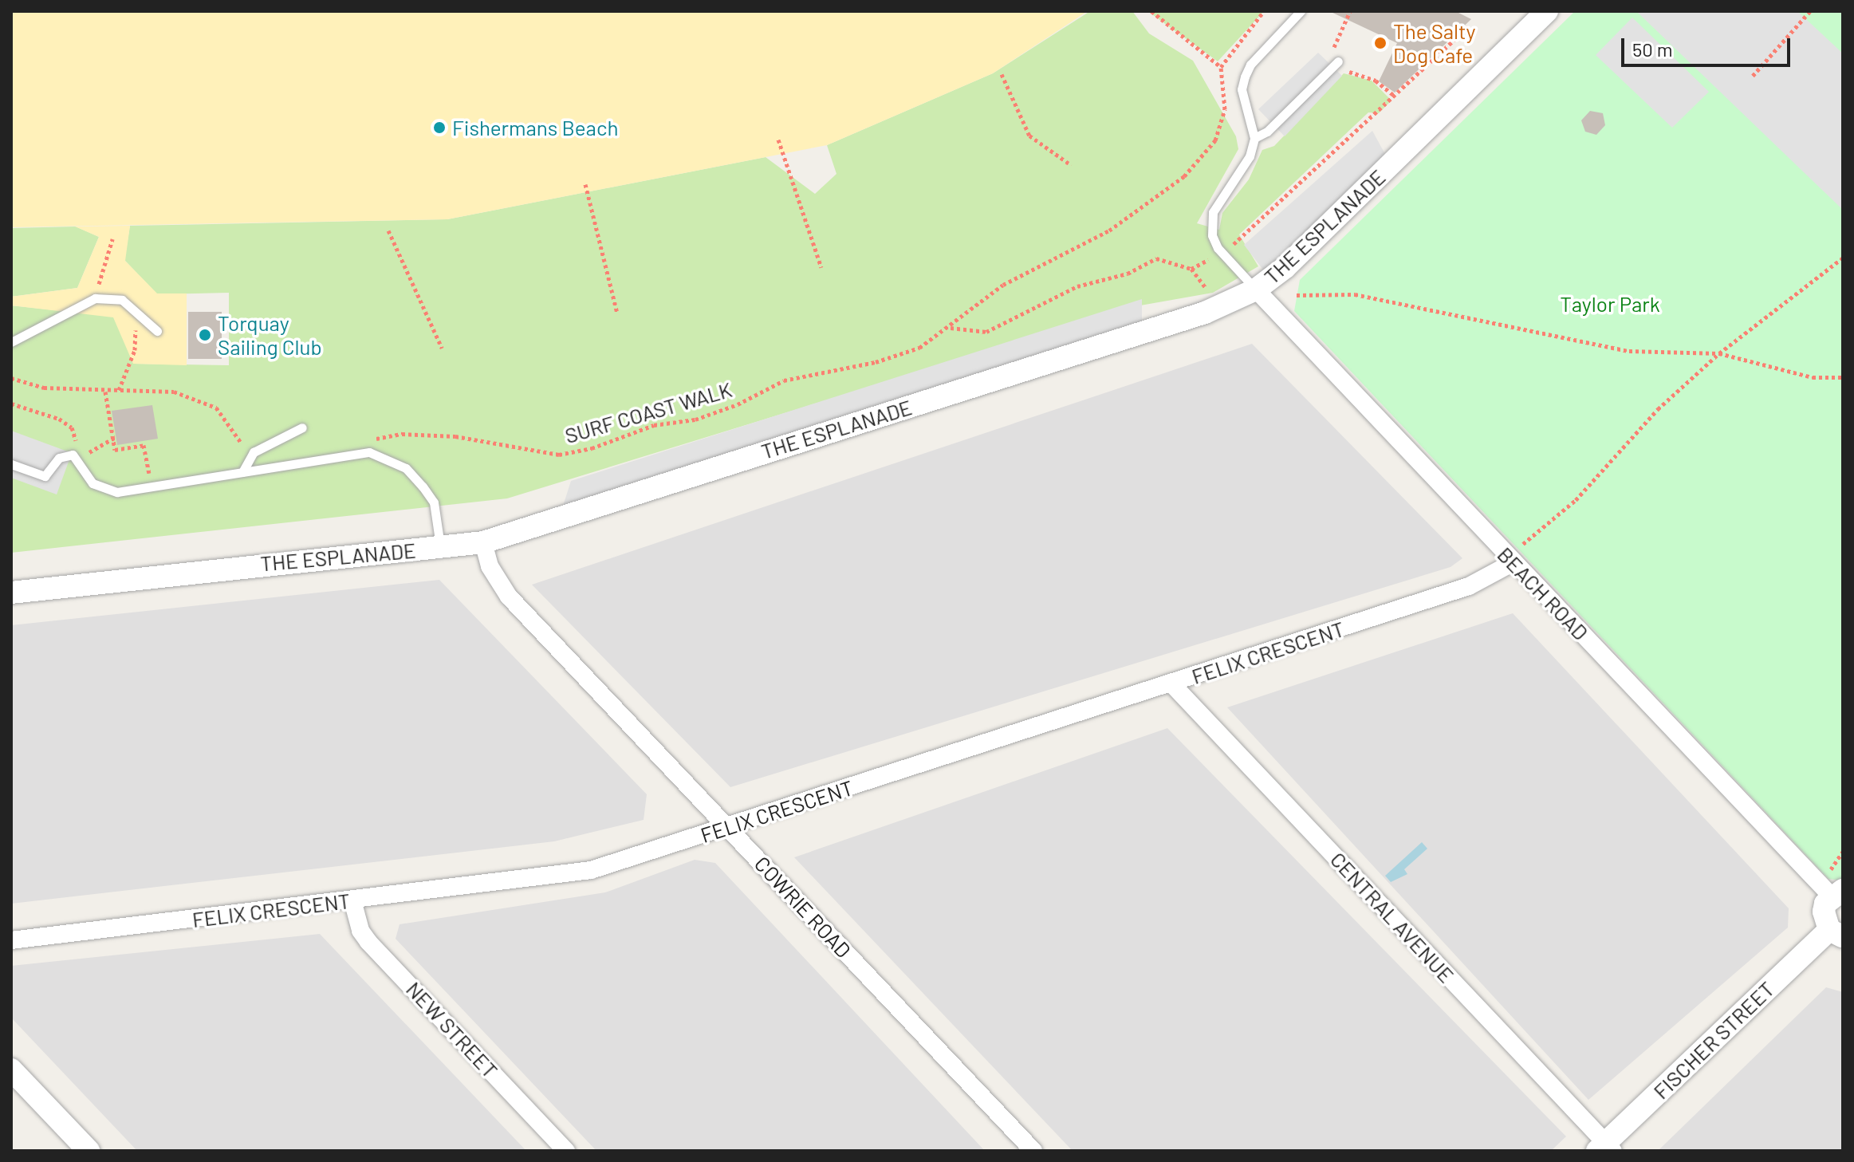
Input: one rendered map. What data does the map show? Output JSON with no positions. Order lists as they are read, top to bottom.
{
  "streets": {
    "street": [
      "THE ESPLANADE",
      "BEACH ROAD",
      "FELIX CRESCENT",
      "COWRIE ROAD",
      "CENTRAL AVENUE",
      "NEW STREET",
      "FISCHER STREET"
    ],
    "path": ["SURF COAST WALK"]
  },
  "crossings": [
    ["THE ESPLANADE", "BEACH ROAD"],
    ["THE ESPLANADE", "COWRIE ROAD"],
    ["BEACH ROAD", "FELIX CRESCENT"],
    ["BEACH ROAD", "FISCHER STREET"],
    ["FELIX CRESCENT", "COWRIE ROAD"],
    ["FELIX CRESCENT", "CENTRAL AVENUE"],
    ["FELIX CRESCENT", "NEW STREET"],
    ["CENTRAL AVENUE", "FISCHER STREET"]
  ],
  "parks": ["Taylor Park"],
  "places": ["The Salty Dog Cafe", "Fishermans Beach", "Torquay Sailing Club"],
  "scale_bar": "50 m"
}
